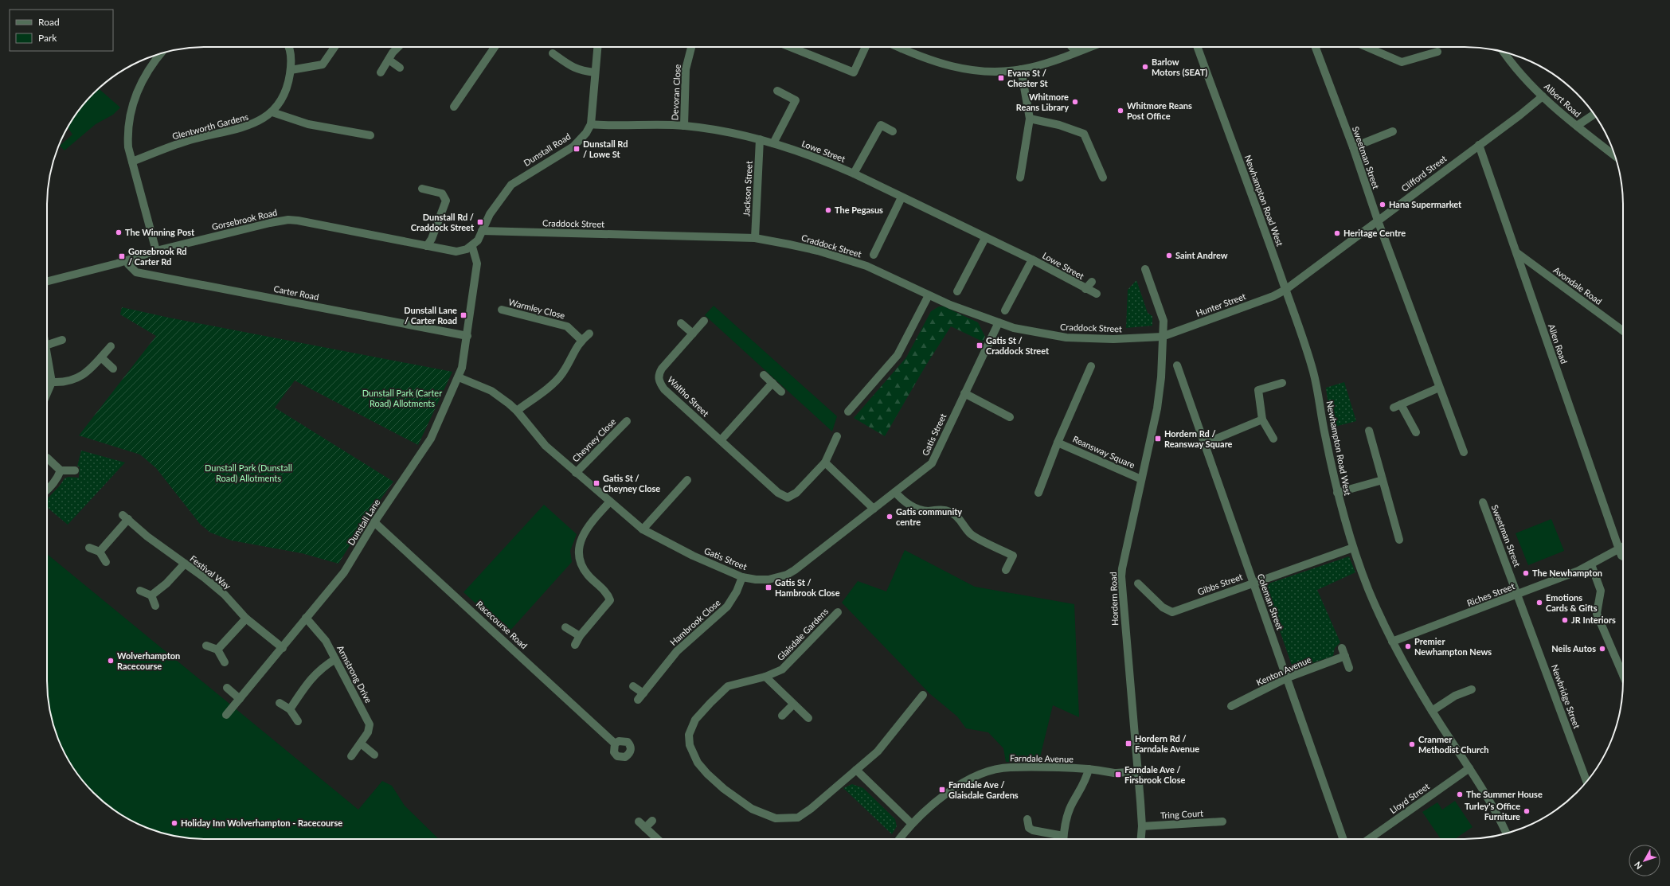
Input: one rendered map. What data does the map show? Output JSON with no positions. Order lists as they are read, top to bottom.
{
  "streets": {
    "street": [
      "Devoran Close",
      "Albert Road",
      "Glentworth Gardens",
      "Dunstall Road",
      "Lowe Street",
      "Sweetman Street",
      "Clifford Street",
      "Jackson Street",
      "Newhampton Road West",
      "Gorsebrook Road",
      "Craddock Street",
      "Avondale Road",
      "Carter Road",
      "Hunter Street",
      "Warmley Close",
      "Allen Road",
      "Waltho Street",
      "Gatis Street",
      "Cheyney Close",
      "Reansway Square",
      "Dunstall Lane",
      "Festival Way",
      "Gibbs Street",
      "Riches Street",
      "Hordern Road",
      "Coleman Street",
      "Hambrook Close",
      "Racecourse Road",
      "Glaisdale Gardens",
      "Kenton Avenue",
      "Armstrong Drive",
      "Newbridge Street",
      "Farndale Avenue",
      "Lloyd Street",
      "Tring Court"
    ]
  },
  "crossings": [
    ["Devoran Close", "Lowe Street"],
    ["Albert Road", "Clifford Street"],
    ["Dunstall Road", "Lowe Street"],
    ["Dunstall Road", "Craddock Street"],
    ["Lowe Street", "Jackson Street"],
    ["Sweetman Street", "Clifford Street"],
    ["Sweetman Street", "Riches Street"],
    ["Sweetman Street", "Newbridge Street"],
    ["Clifford Street", "Newhampton Road West"],
    ["Clifford Street", "Hunter Street"],
    ["Clifford Street", "Allen Road"],
    ["Jackson Street", "Craddock Street"],
    ["Newhampton Road West", "Hunter Street"],
    ["Newhampton Road West", "Gibbs Street"],
    ["Newhampton Road West", "Riches Street"],
    ["Newhampton Road West", "Lloyd Street"],
    ["Gorsebrook Road", "Carter Road"],
    ["Craddock Street", "Hunter Street"],
    ["Craddock Street", "Gatis Street"],
    ["Craddock Street", "Hordern Road"],
    ["Avondale Road", "Allen Road"],
    ["Carter Road", "Dunstall Lane"],
    ["Hunter Street", "Hordern Road"],
    ["Allen Road", "Riches Street"],
    ["Gatis Street", "Cheyney Close"],
    ["Gatis Street", "Dunstall Lane"],
    ["Gatis Street", "Hambrook Close"],
    ["Reansway Square", "Hordern Road"],
    ["Dunstall Lane", "Festival Way"],
    ["Dunstall Lane", "Racecourse Road"],
    ["Dunstall Lane", "Armstrong Drive"],
    ["Gibbs Street", "Coleman Street"],
    ["Riches Street", "Newbridge Street"],
    ["Hordern Road", "Farndale Avenue"],
    ["Hordern Road", "Tring Court"],
    ["Coleman Street", "Kenton Avenue"]
  ],
  "parks": ["Dunstall Park (Carter Road) Allotments", "Dunstall Park (Dunstall Road) Allotments"],
  "places": {
    "other": [
      "Barlow Motors (SEAT)",
      "Whitmore Reans Library",
      "Whitmore Reans Post Office",
      "Hana Supermarket",
      "The Pegasus",
      "The Winning Post",
      "Heritage Centre",
      "Saint Andrew",
      "Gatis community centre",
      "The Newhampton",
      "Emotions Cards & Gifts",
      "JR Interiors",
      "Premier Newhampton News",
      "Neils Autos",
      "Wolverhampton Racecourse",
      "Cranmer Methodist Church",
      "The Summer House",
      "Turley's Office Furniture",
      "Holiday Inn Wolverhampton - Racecourse"
    ],
    "transit": [
      "Evans St / Chester St",
      "Dunstall Rd / Lowe St",
      "Dunstall Rd / Craddock Street",
      "Gorsebrook Rd / Carter Rd",
      "Dunstall Lane / Carter Road",
      "Gatis St / Craddock Street",
      "Hordern Rd / Reansway Square",
      "Gatis St / Cheyney Close",
      "Gatis St / Hambrook Close",
      "Hordern Rd / Farndale Avenue",
      "Farndale Ave / Firsbrook Close",
      "Farndale Ave / Glaisdale Gardens"
    ]
  },
  "legend": ["Road", "Park"],
  "north": "bottom left"
}
